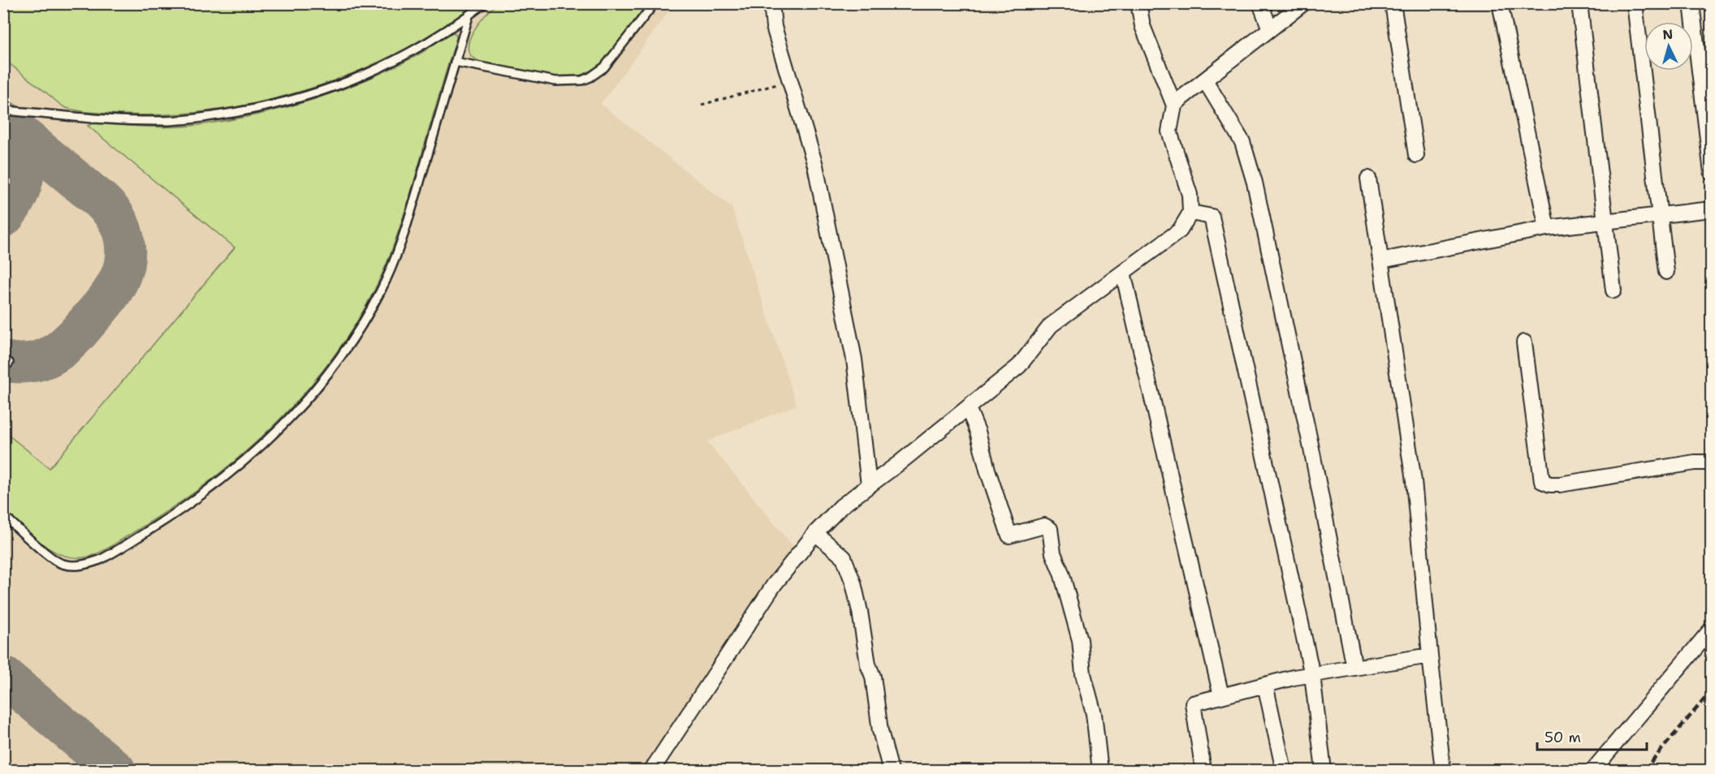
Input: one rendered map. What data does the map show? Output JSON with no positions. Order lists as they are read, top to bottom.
{
  "scale_bar": "50 m",
  "north": "top"
}
